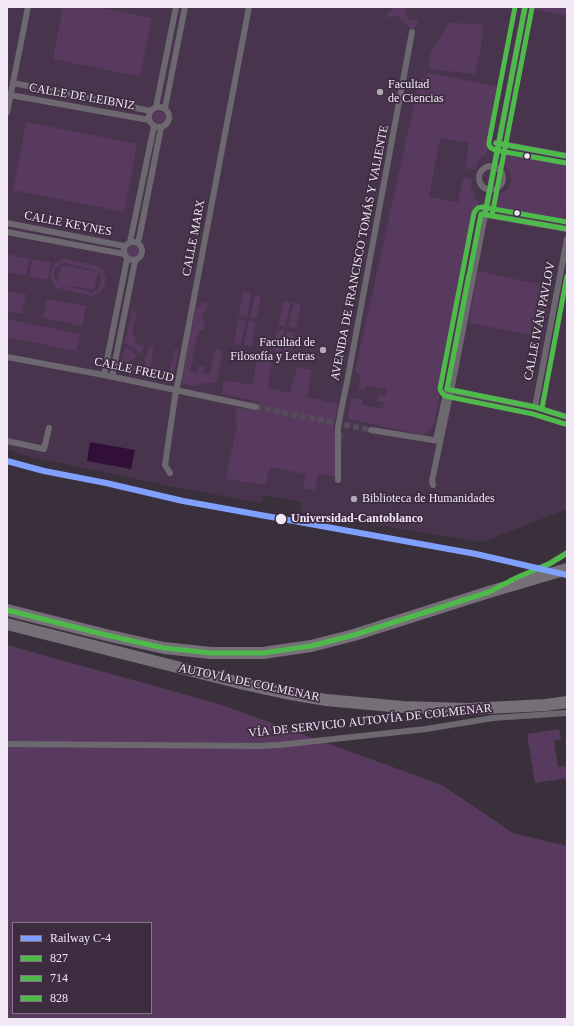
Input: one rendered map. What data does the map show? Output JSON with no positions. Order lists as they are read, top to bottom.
{
  "streets": {
    "highway": ["AUTOVÍA DE COLMENAR"],
    "street": [
      "CALLE DE LEIBNIZ",
      "CALLE KEYNES",
      "CALLE MARX",
      "AVENIDA DE FRANCISCO TOMÁS Y VALIENTE",
      "CALLE IVÁN PAVLOV",
      "CALLE FREUD",
      "VÍA DE SERVICIO AUTOVÍA DE COLMENAR"
    ]
  },
  "crossings": [
    ["CALLE MARX", "CALLE FREUD"]
  ],
  "places": [
    "Facultad de Ciencias",
    "Facultad de Filosofía y Letras",
    "Biblioteca de Humanidades",
    "Universidad-Cantoblanco"
  ],
  "lines": [
    "transit line 827",
    "transit line 828",
    "transit line 714",
    "rail line C-4"
  ],
  "legend": [
    "Railway C-4",
    "827",
    "714",
    "828"
  ]
}
